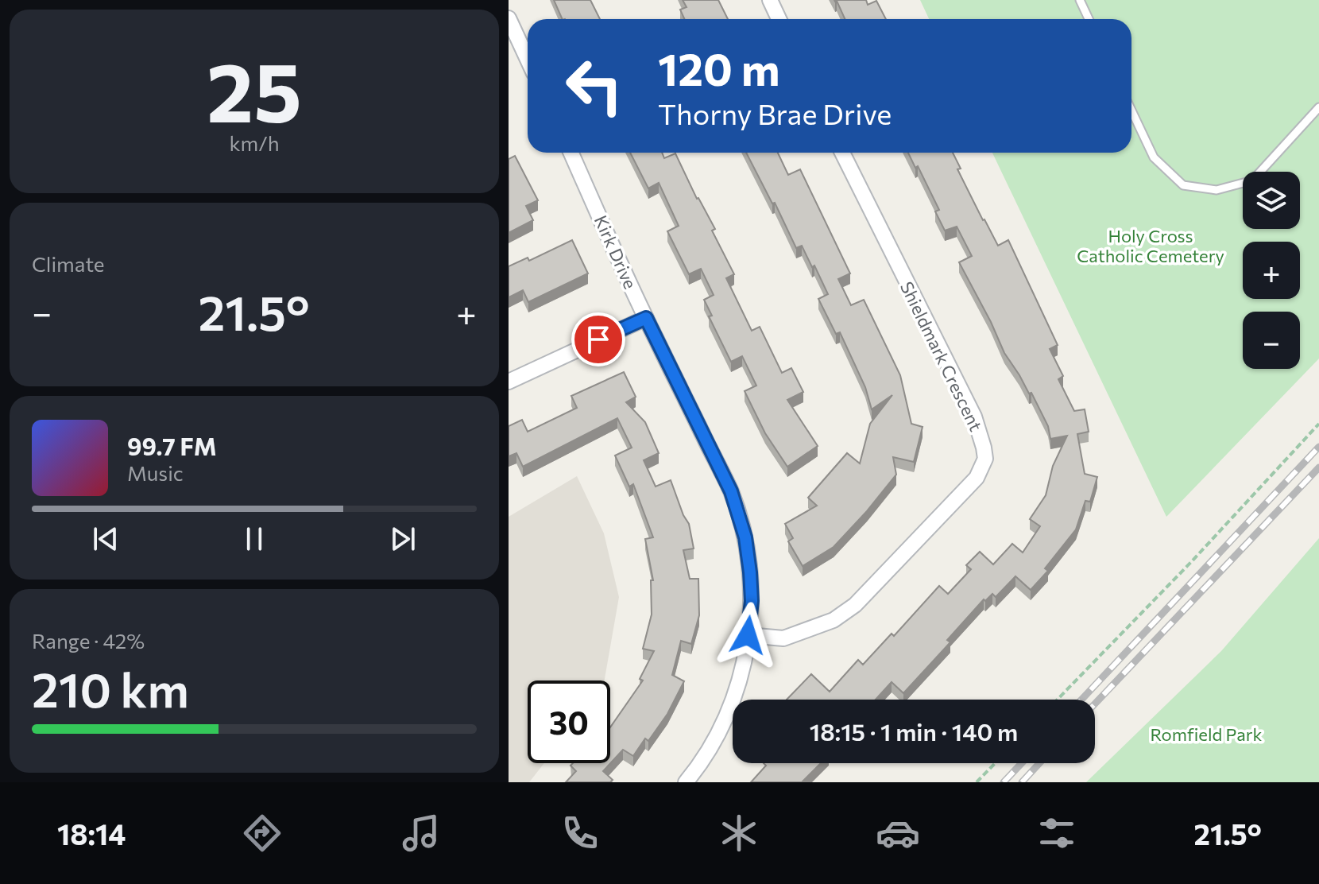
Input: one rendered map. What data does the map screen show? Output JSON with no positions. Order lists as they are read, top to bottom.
{
  "streets": {
    "street": ["Kirk Drive", "Shieldmark Crescent"]
  },
  "crossings": [
    ["Kirk Drive", "Shieldmark Crescent"]
  ],
  "parks": ["Holy Cross Catholic Cemetery", "Romfield Park"],
  "page": {
    "tile": [
      ["25", "km/h"],
      "Climate",
      ["Range · 42%", "210 km"]
    ],
    "turn": ["120 m", "Thorny Brae Drive"],
    "map_buttons": ["+", "−"],
    "heat": ["−", "21.5°", "+"],
    "song": ["99.7 FM", "Music"],
    "limit": "30",
    "trip": "18:15 · 1 min · 140 m",
    "tabs": ["18:14", "21.5°"]
  }
}
